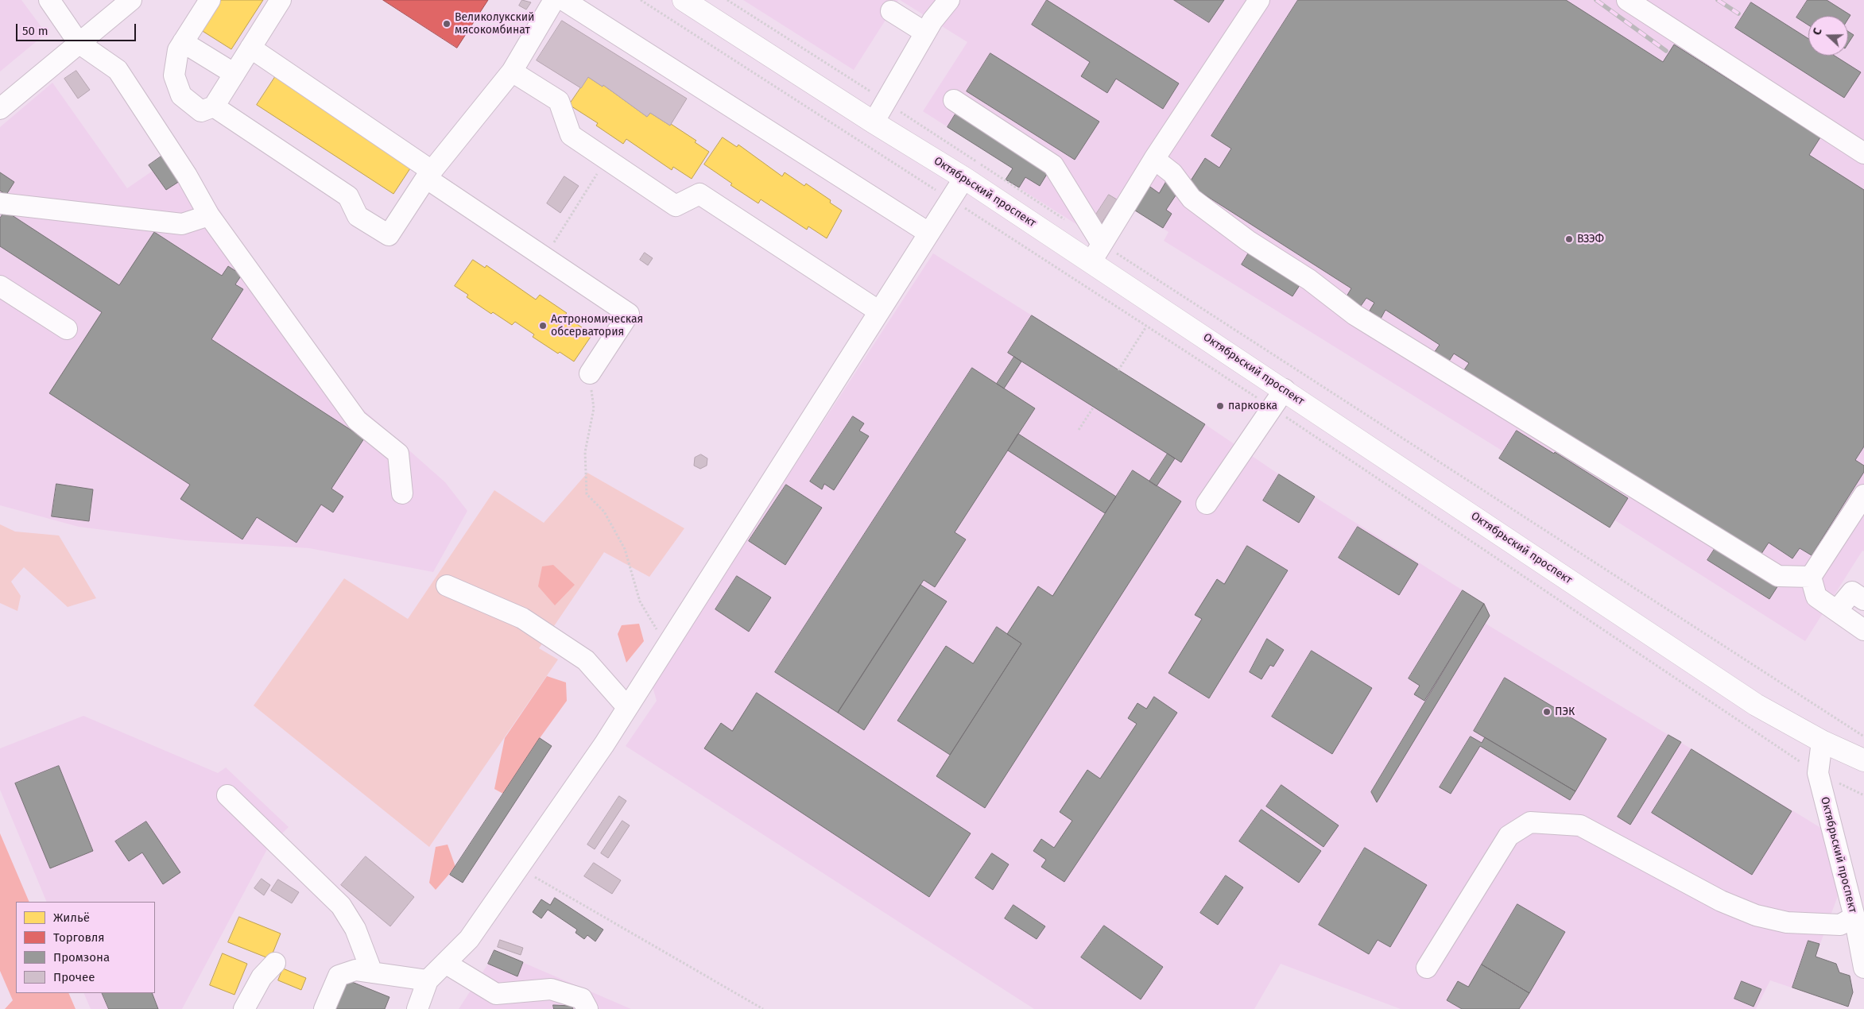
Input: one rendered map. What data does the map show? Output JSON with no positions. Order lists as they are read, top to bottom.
{
  "streets": {
    "main road": ["Октябрьский проспект"]
  },
  "places": [
    "Великолукский мясокомбинат",
    "ВЗЭФ",
    "Aстрономическая обсерватория",
    "парковка",
    "ПЭК"
  ],
  "legend": [
    "Жильё",
    "Торговля",
    "Промзона",
    "Прочее"
  ],
  "scale_bar": "50 m",
  "north": "left"
}
